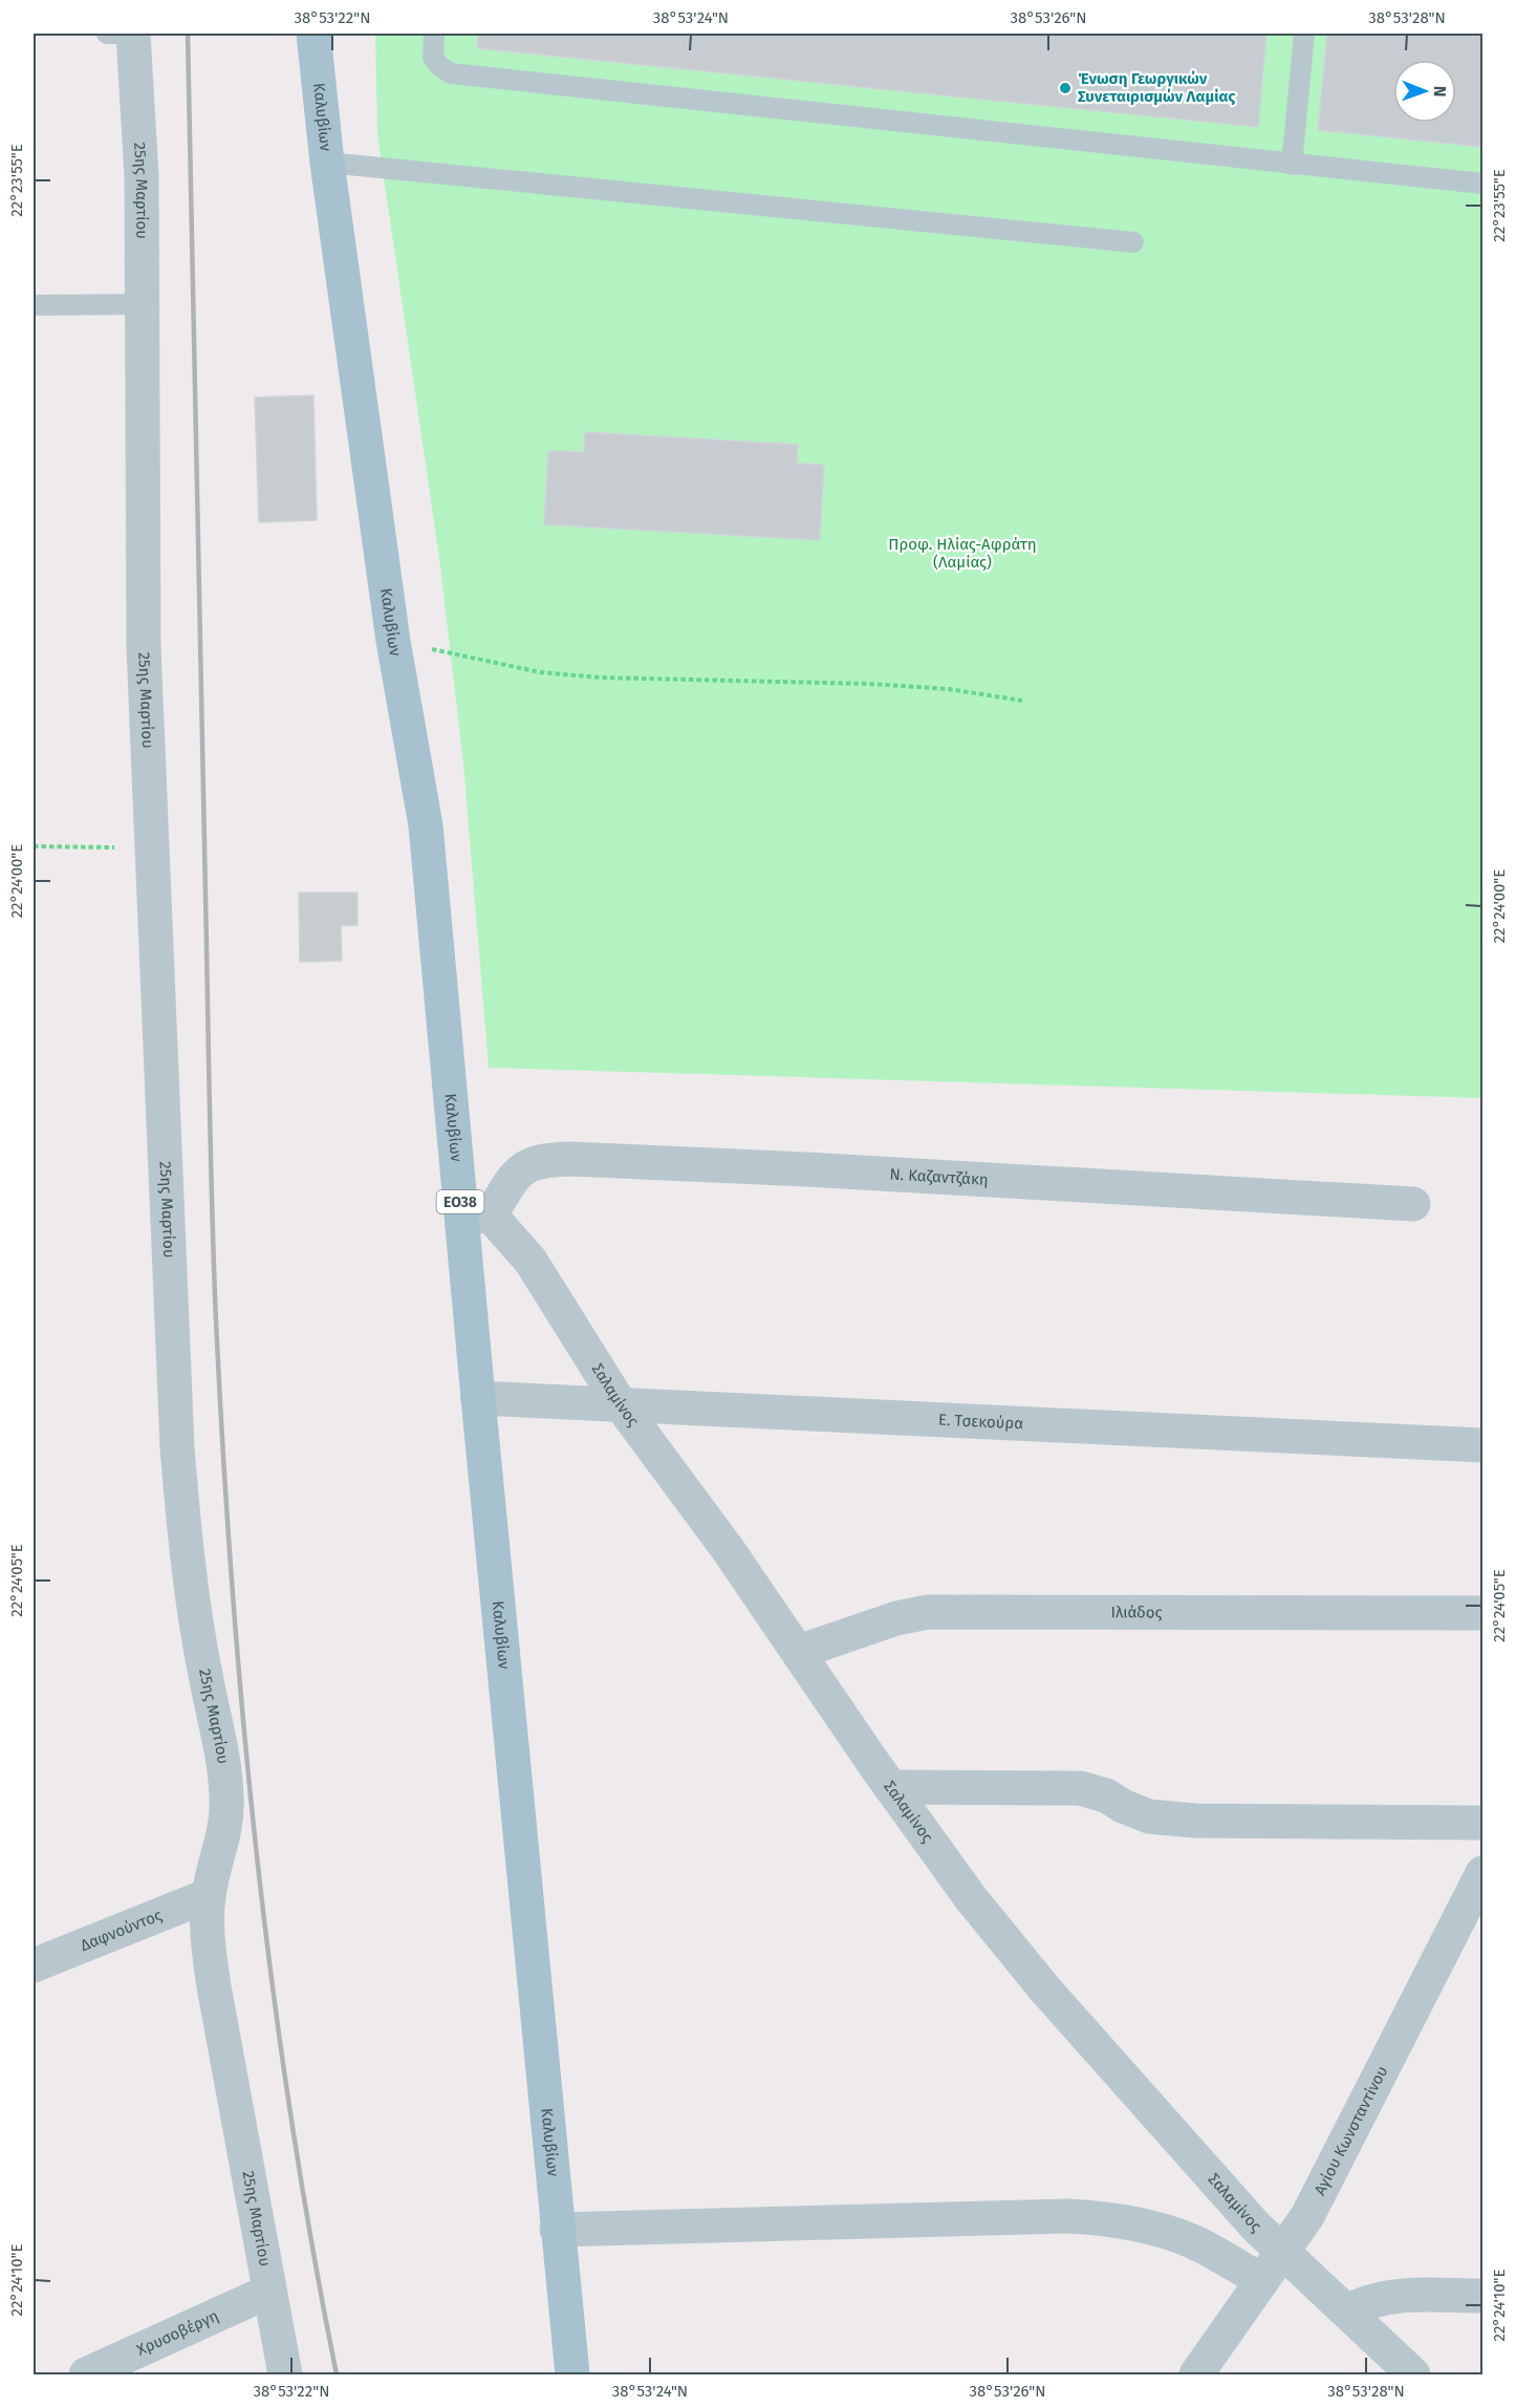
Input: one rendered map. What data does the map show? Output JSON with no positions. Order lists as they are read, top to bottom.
{
  "streets": {
    "main road": ["Καλυβίων", "ΕΟ38"],
    "street": [
      "25ης Μαρτίου",
      "Ν. Καζαντζάκη",
      "Σαλαμίνος",
      "Ε. Τσεκούρα",
      "Ιλιάδος",
      "Δαφνούντος",
      "Αγίου Κωνσταντίνου",
      "Χρυσοβέργη"
    ]
  },
  "crossings": [
    ["Καλυβίων", "Ν. Καζαντζάκη"],
    ["Καλυβίων", "Σαλαμίνος"],
    ["Καλυβίων", "Ε. Τσεκούρα"],
    ["25ης Μαρτίου", "Δαφνούντος"],
    ["25ης Μαρτίου", "Χρυσοβέργη"],
    ["Ν. Καζαντζάκη", "Σαλαμίνος"],
    ["Σαλαμίνος", "Ε. Τσεκούρα"],
    ["Σαλαμίνος", "Ιλιάδος"],
    ["Σαλαμίνος", "Αγίου Κωνσταντίνου"]
  ],
  "parks": ["Προφ. Ηλίας-Αφράτη (Λαμίας)"],
  "places": ["Ένωση Γεωργικών Συνεταιρισμών Λαμίας"],
  "north": "right",
  "coordinates": [
    "38°53'22\"N",
    "38°53'24\"N",
    "38°53'26\"N",
    "38°53'28\"N",
    "22°23'55\"E",
    "22°24'00\"E",
    "22°24'05\"E",
    "22°24'10\"E"
  ]
}
